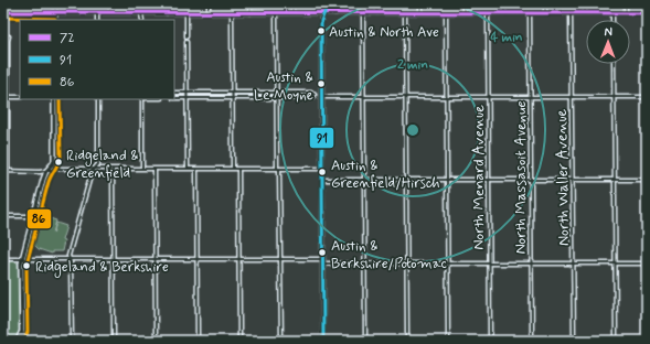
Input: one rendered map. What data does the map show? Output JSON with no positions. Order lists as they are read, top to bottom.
{
  "streets": {
    "street": ["North Menard Avenue", "North Massasoit Avenue", "North Waller Avenue"]
  },
  "places": [
    "Austin & North Ave",
    "Austin & Le Moyne",
    "Ridgeland & Greenfield",
    "Austin & Greenfield/Hirsch",
    "Austin & Berkshire/Potomac",
    "Ridgeland & Berkshire"
  ],
  "lines": ["transit line 91", "transit line 72", "transit line 86"],
  "legend": ["72", "91", "86"],
  "north": "top",
  "rings": ["4 min", "2 min"]
}
